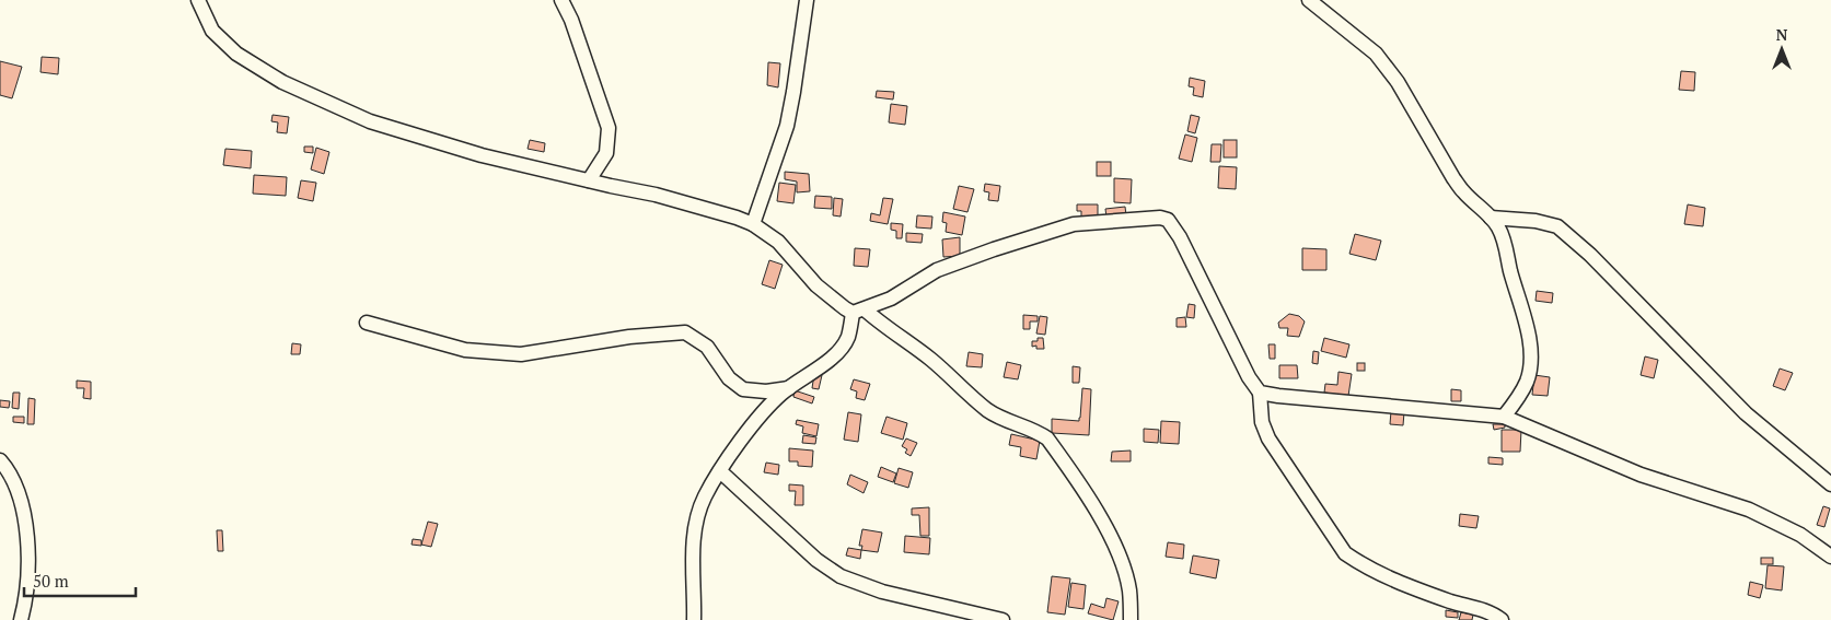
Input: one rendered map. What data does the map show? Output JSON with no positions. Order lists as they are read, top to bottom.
{
  "scale_bar": "50 m",
  "north": "top"
}
